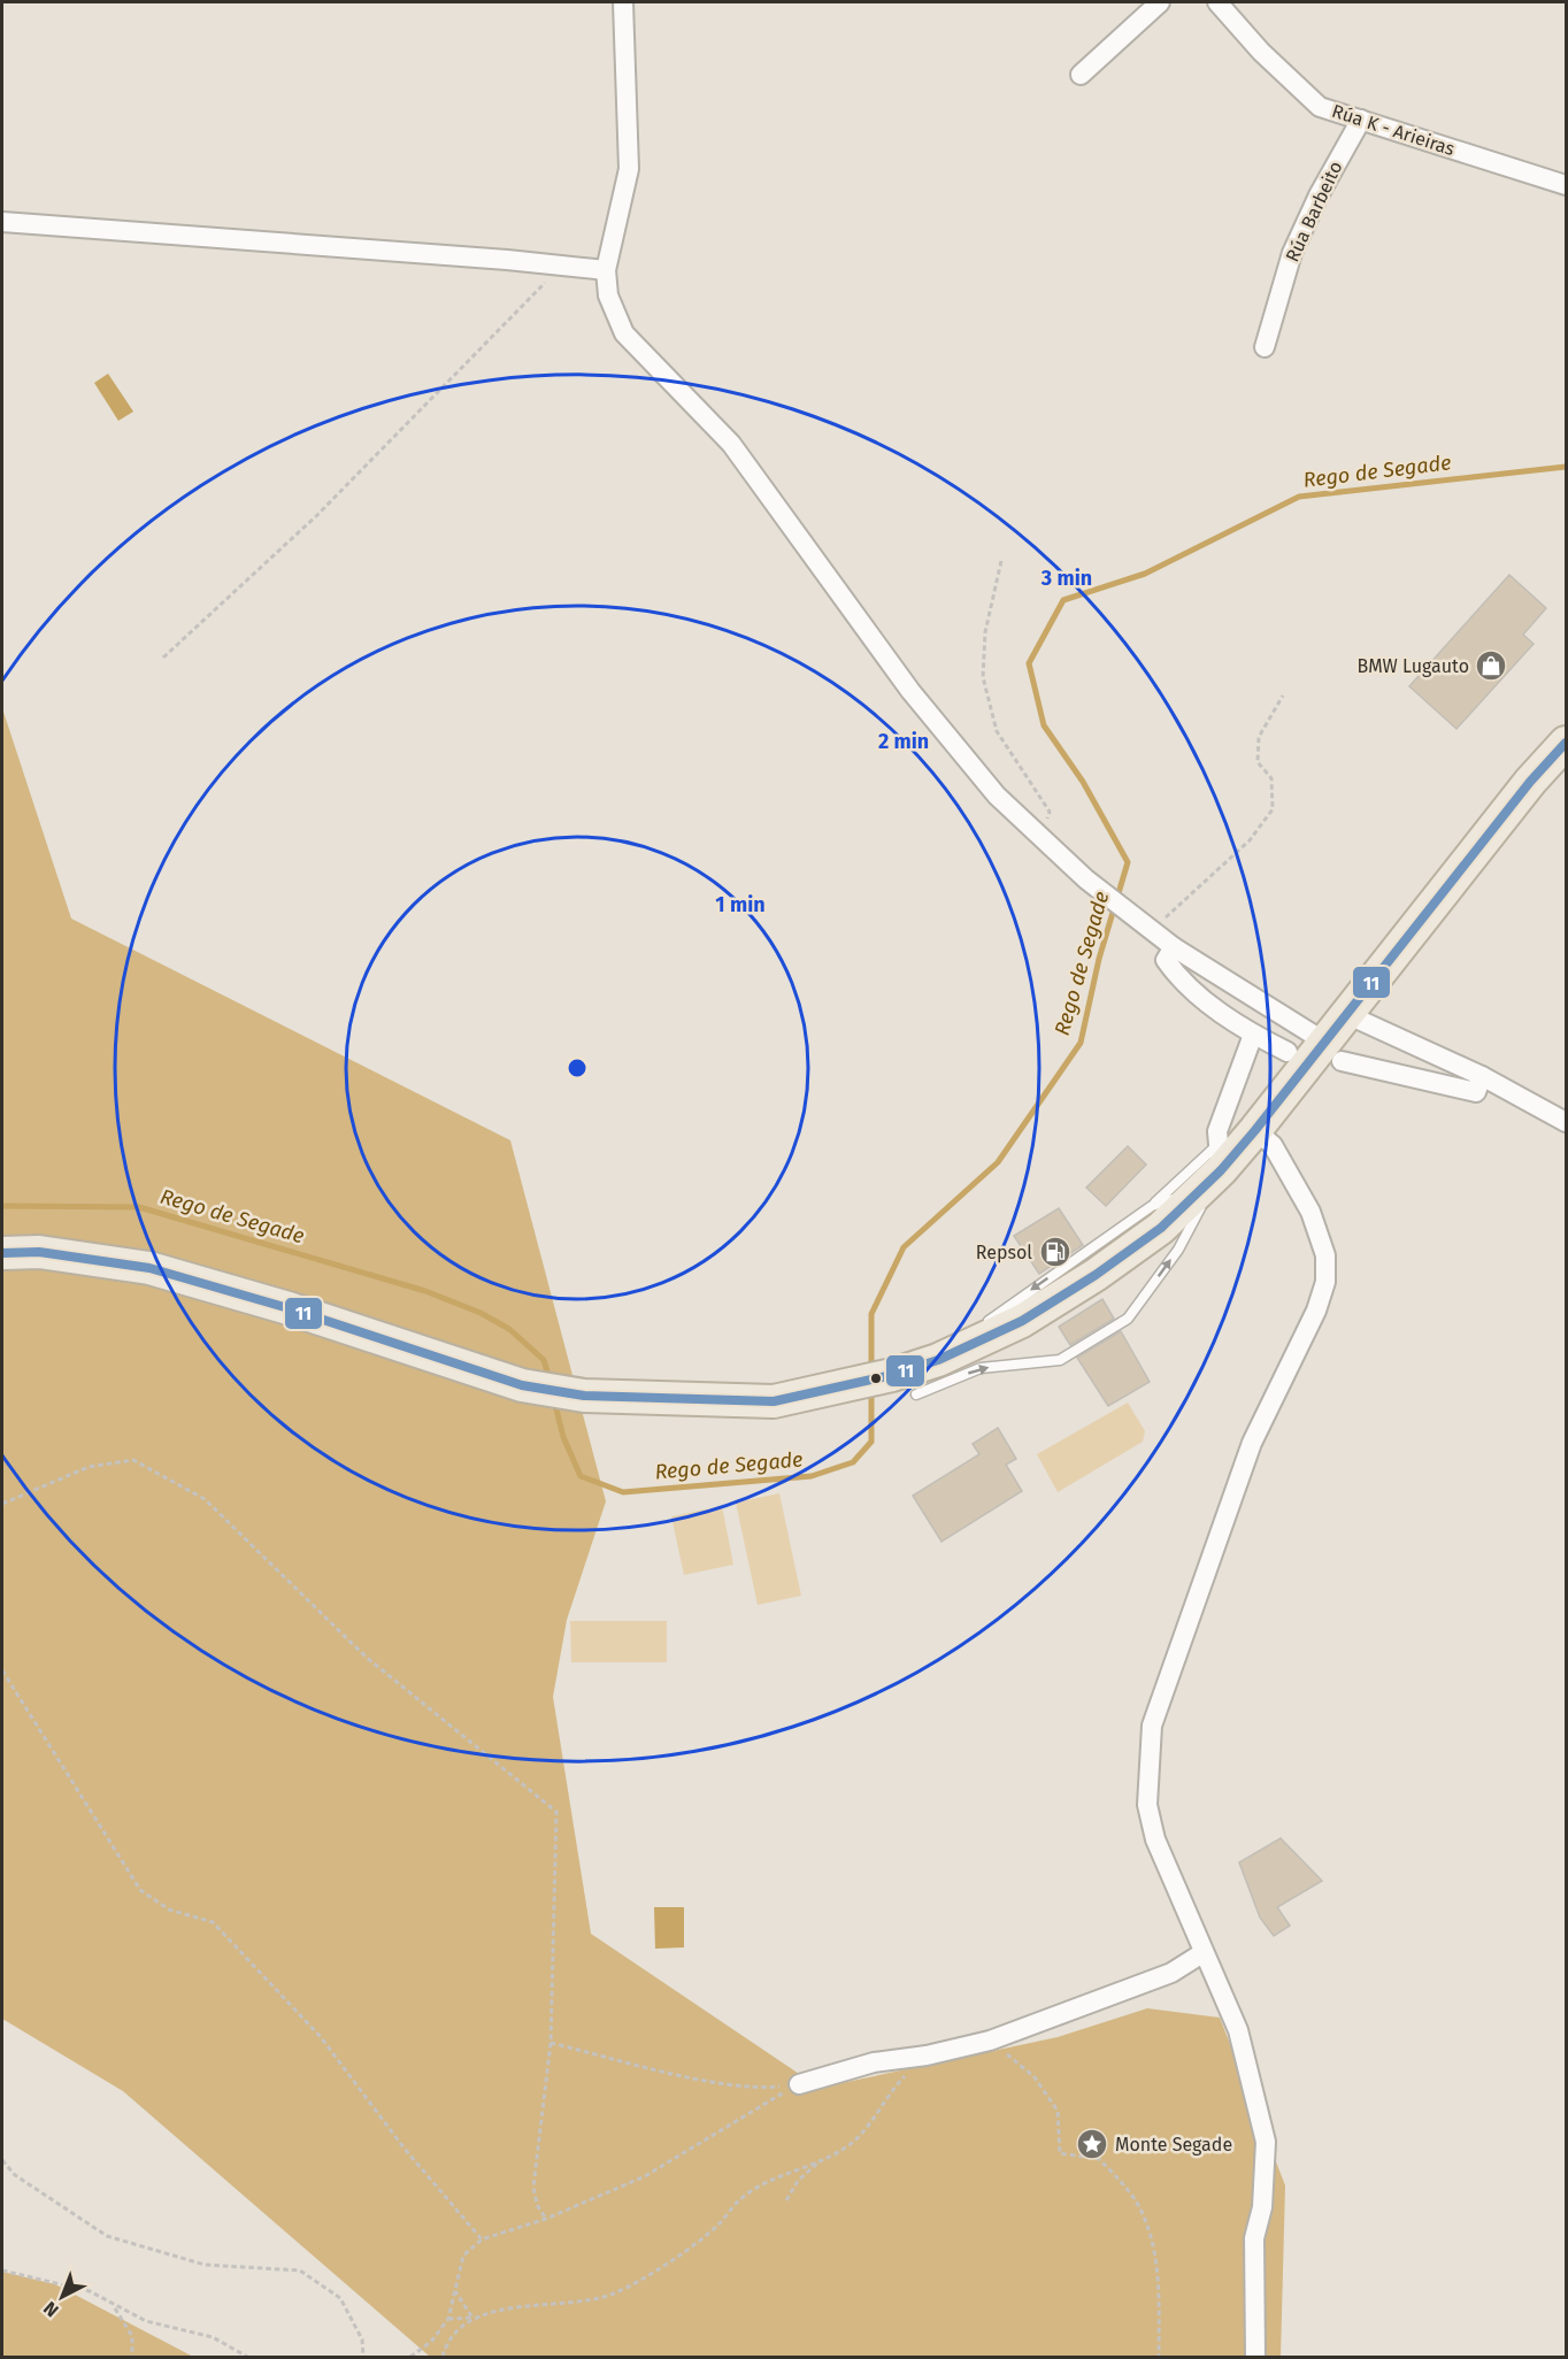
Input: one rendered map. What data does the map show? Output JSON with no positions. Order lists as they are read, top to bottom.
{
  "streets": {
    "street": ["Rúa K - Arieiras", "Rúa Barbeito"]
  },
  "crossings": [
    ["Rúa K - Arieiras", "Rúa Barbeito"]
  ],
  "water": ["Rego de Segade"],
  "places": {
    "shop": ["BMW Lugauto"],
    "fuel station": ["Repsol"],
    "place": ["Monte Segade"]
  },
  "lines": ["transit line 11"],
  "north": "bottom left",
  "rings": ["3 min", "2 min", "1 min"]
}
